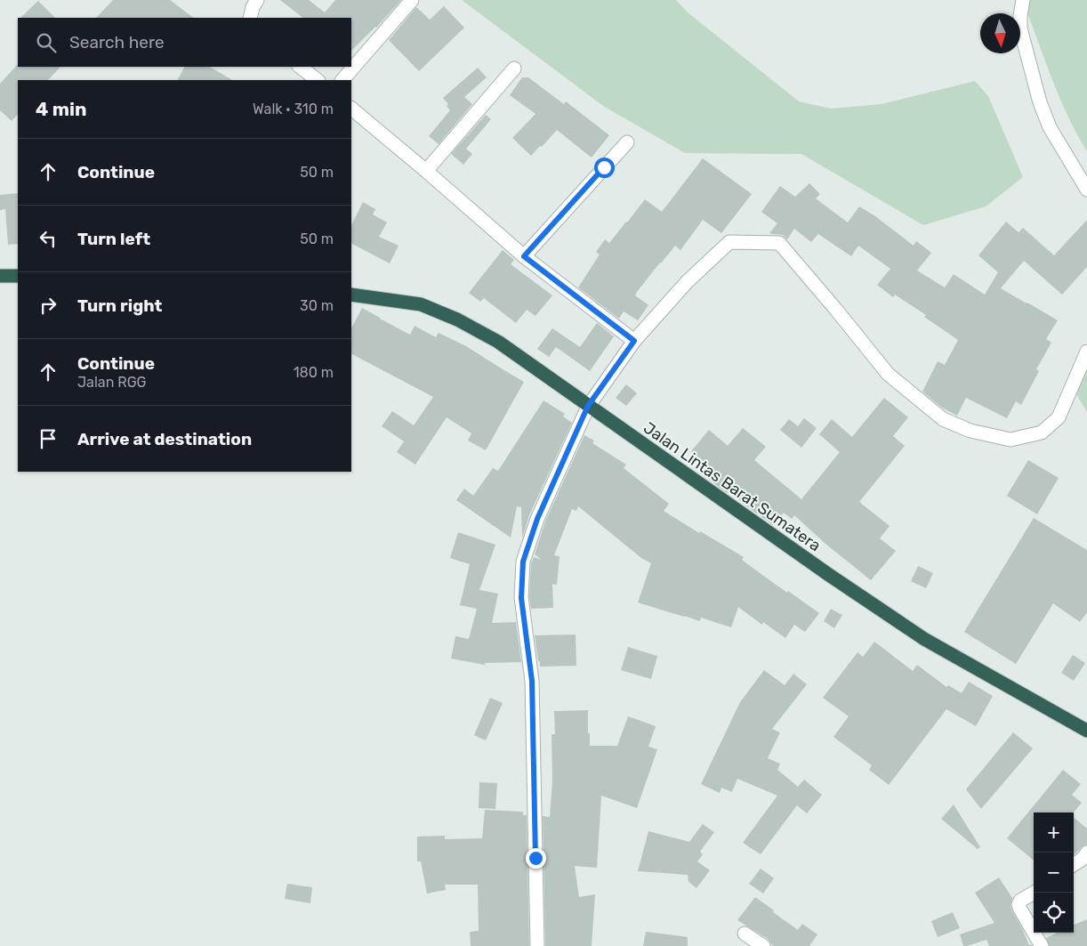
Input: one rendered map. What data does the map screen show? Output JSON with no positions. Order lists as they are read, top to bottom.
{
  "streets": {
    "highway": ["Jalan Lintas Barat Sumatera"]
  },
  "north": "bottom",
  "page": {
    "search": "Search here",
    "heading": ["4 min", "Walk · 310 m"],
    "list": [
      ["Continue", "50 m"],
      ["Turn left", "50 m"],
      ["Turn right", "30 m"],
      ["Continue", "Jalan RGG", "180 m"],
      "Arrive at destination"
    ],
    "map_buttons": ["+", "−"]
  }
}
